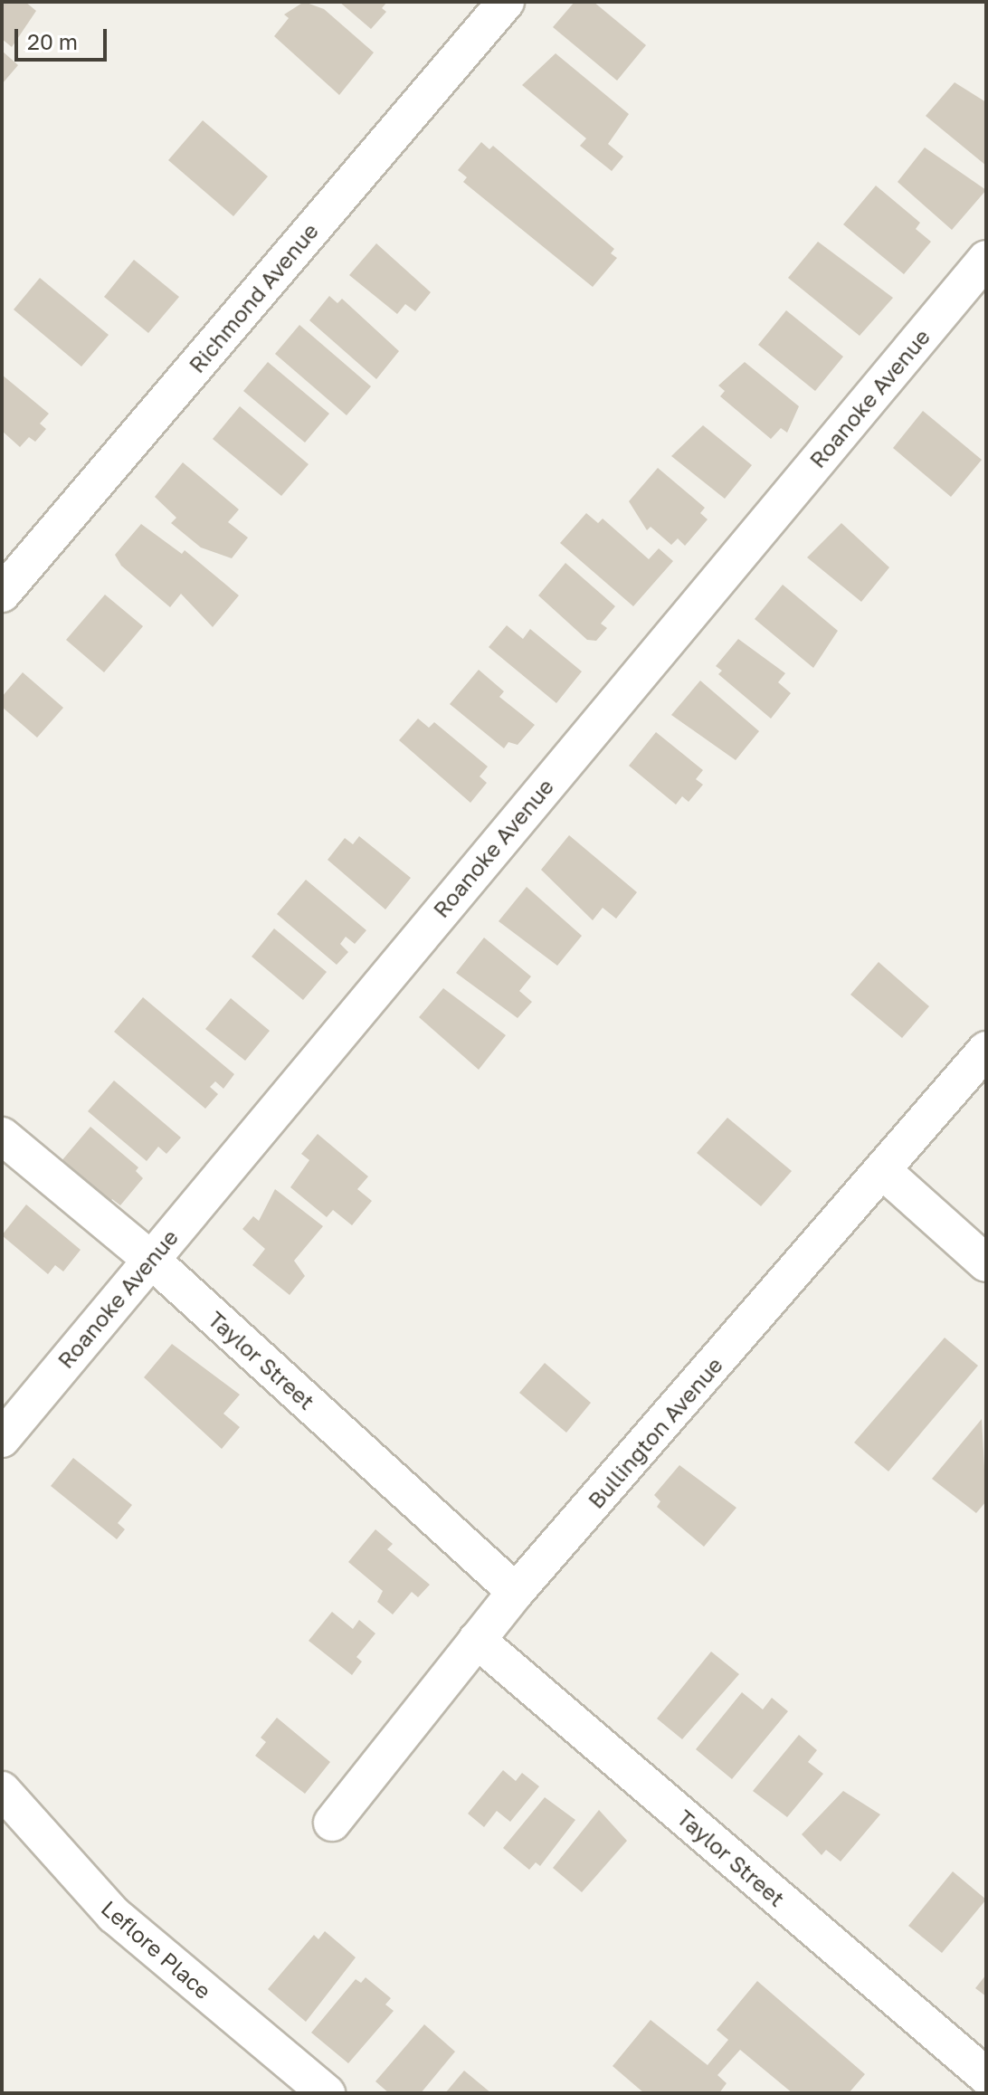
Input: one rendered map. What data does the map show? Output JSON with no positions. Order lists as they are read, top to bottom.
{
  "streets": {
    "street": [
      "Richmond Avenue",
      "Roanoke Avenue",
      "Taylor Street",
      "Bullington Avenue",
      "Leflore Place"
    ]
  },
  "crossings": [
    ["Roanoke Avenue", "Taylor Street"],
    ["Taylor Street", "Bullington Avenue"]
  ],
  "scale_bar": "20 m"
}
